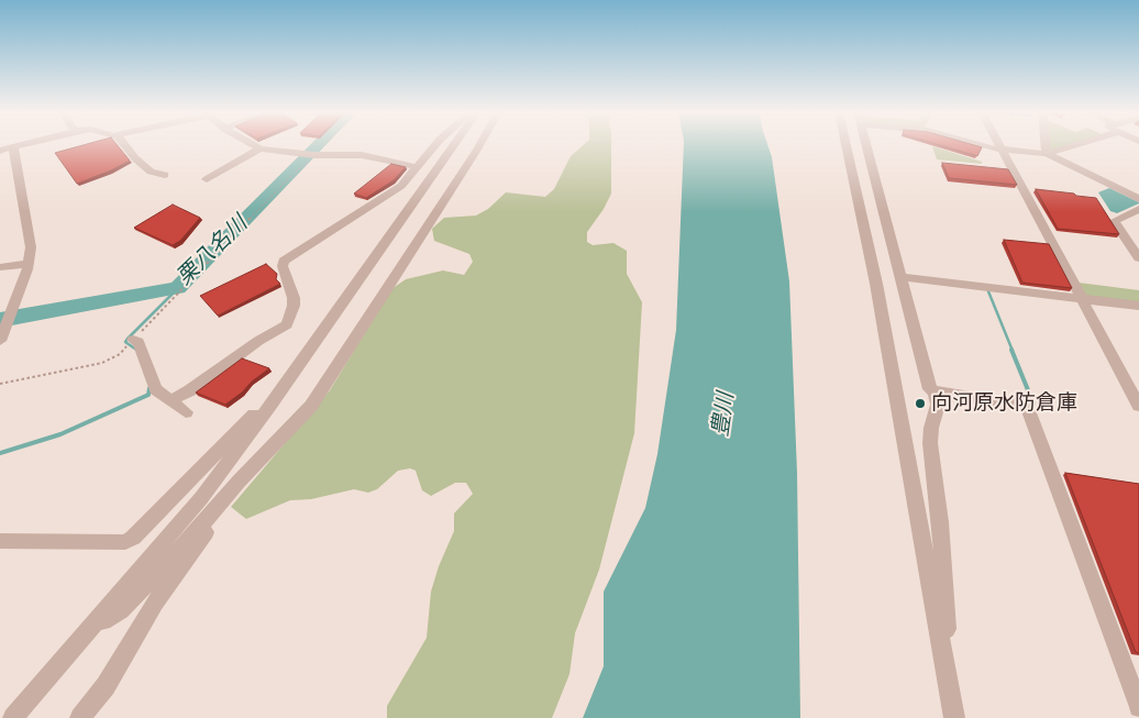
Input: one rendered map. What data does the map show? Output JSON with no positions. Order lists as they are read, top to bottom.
{
  "water": ["栗八名川", "豊川"],
  "places": ["向河原水防倉庫"]
}
